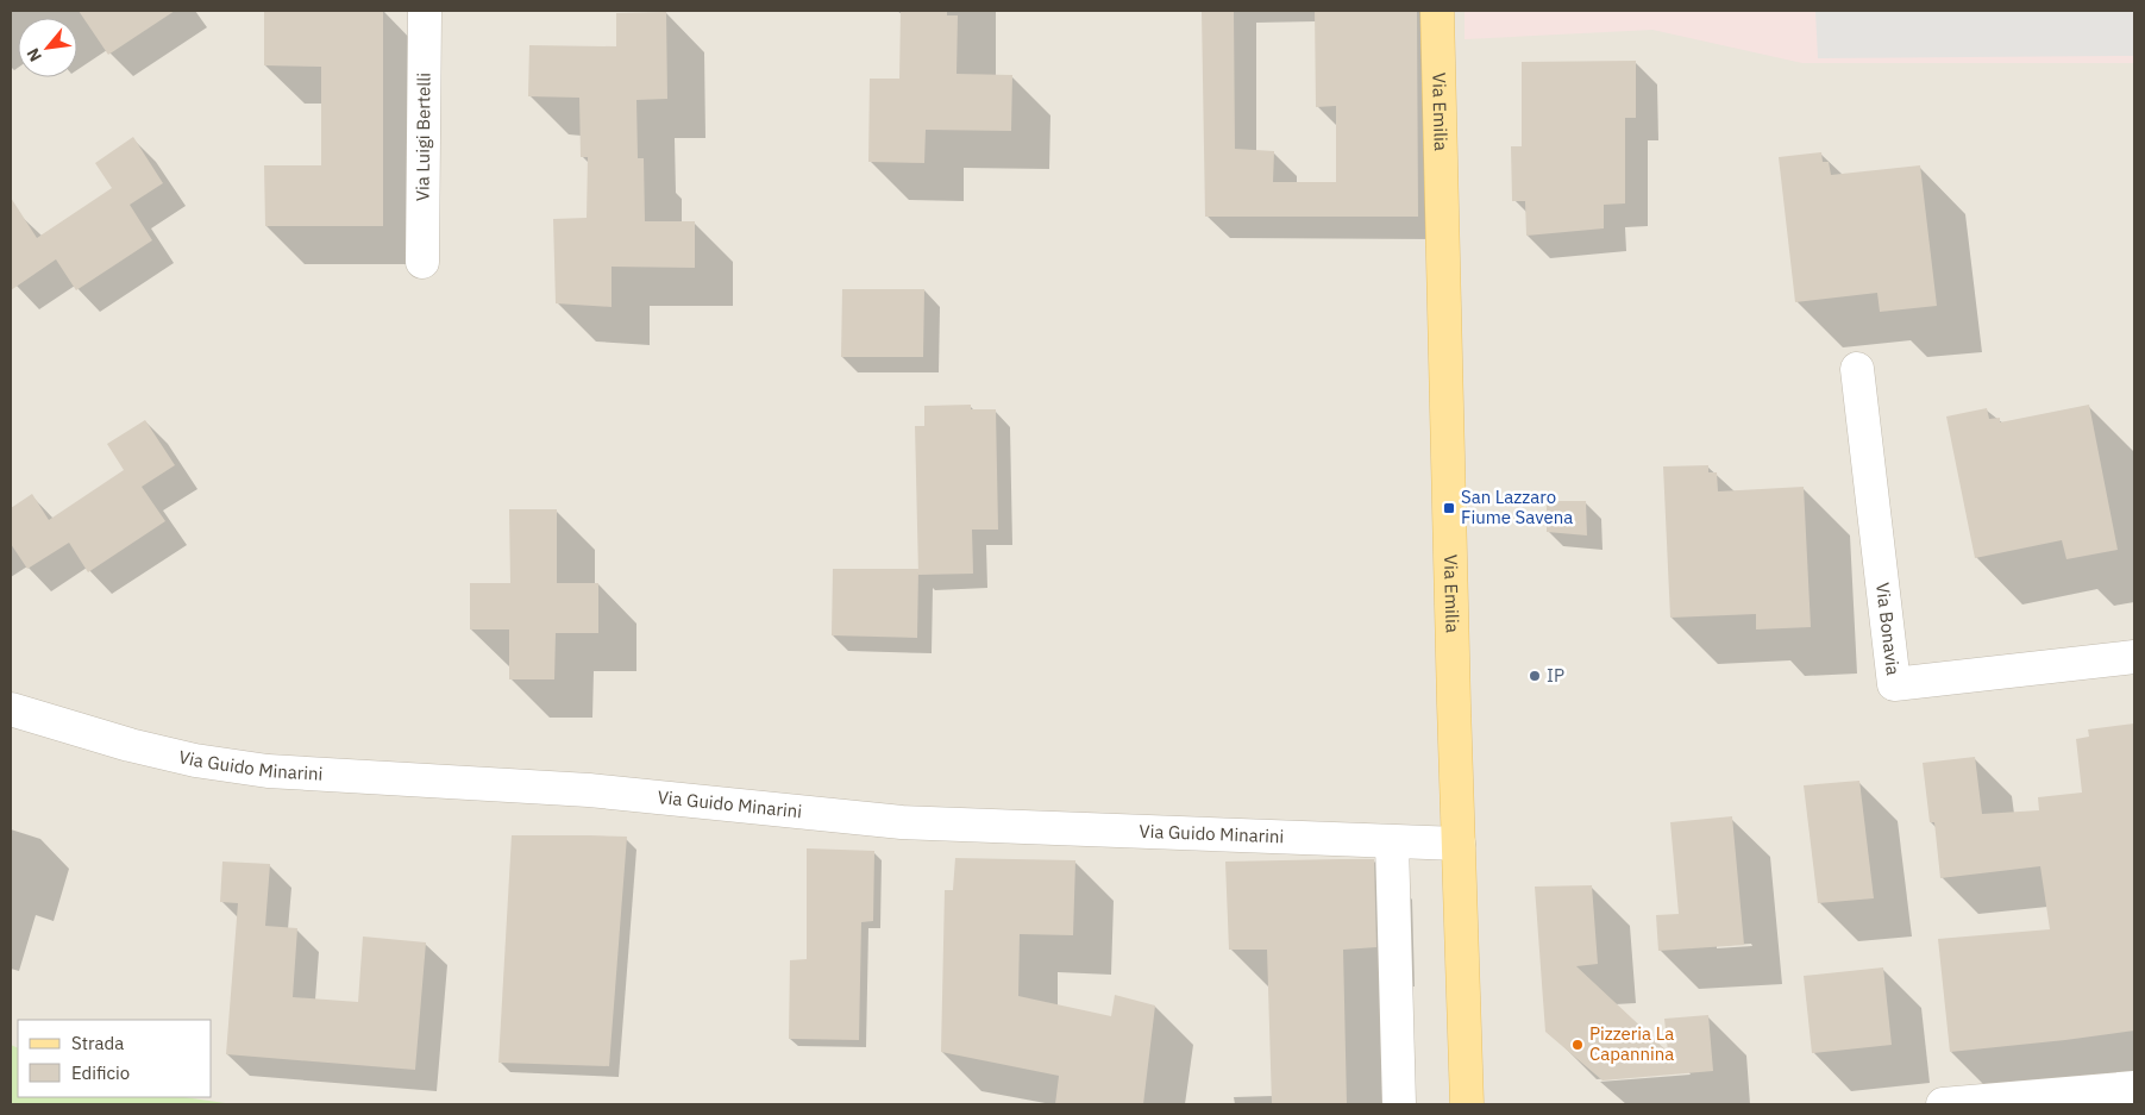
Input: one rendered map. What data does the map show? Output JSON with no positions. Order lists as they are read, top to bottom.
{
  "streets": {
    "main road": ["Via Emilia"],
    "street": ["Via Luigi Bertelli", "Via Bonavia", "Via Guido Minarini"]
  },
  "crossings": [
    ["Via Emilia", "Via Guido Minarini"]
  ],
  "places": {
    "transit": ["San Lazzaro Fiume Savena"],
    "other": ["IP", "Pizzeria La Capannina"]
  },
  "legend": ["Strada", "Edificio"],
  "north": "bottom left"
}
